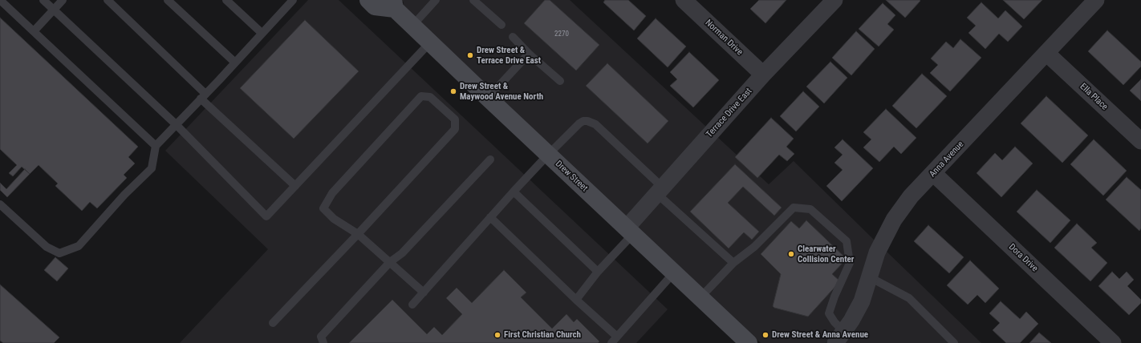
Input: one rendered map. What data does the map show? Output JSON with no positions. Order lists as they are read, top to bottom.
{
  "streets": {
    "main road": ["Drew Street"],
    "street": [
      "Norman Drive",
      "Ella Place",
      "Terrace Drive East",
      "Anna Avenue",
      "Dora Drive"
    ]
  },
  "crossings": [
    ["Norman Drive", "Terrace Drive East"],
    ["Ella Place", "Anna Avenue"],
    ["Terrace Drive East", "Drew Street"],
    ["Anna Avenue", "Dora Drive"]
  ],
  "places": [
    "Drew Street & Terrace Drive East",
    "Drew Street & Maywood Avenue North",
    "Clearwater Collision Center",
    "First Christian Church",
    "Drew Street & Anna Avenue"
  ],
  "house_numbers": ["2270"]
}
